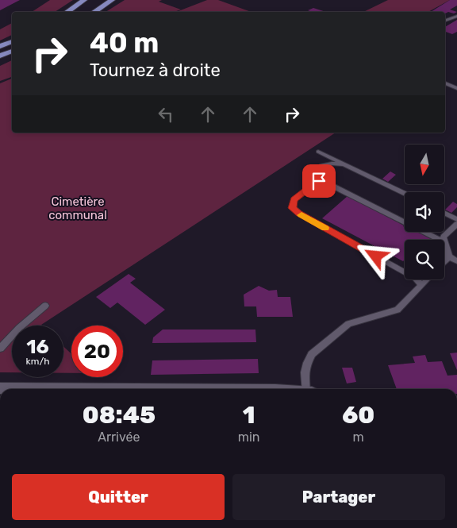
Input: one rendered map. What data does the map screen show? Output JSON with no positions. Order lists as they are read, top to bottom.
{
  "parks": ["Cimetière communal"],
  "north": "bottom",
  "page": {
    "turn": ["40 m", "Tournez à droite"],
    "speed": "16 km/h",
    "limit": "20",
    "eta": [
      "08:45",
      "Arrivée",
      "1",
      "min",
      "60",
      "m"
    ],
    "buttons": ["Quitter", "Partager"]
  }
}
